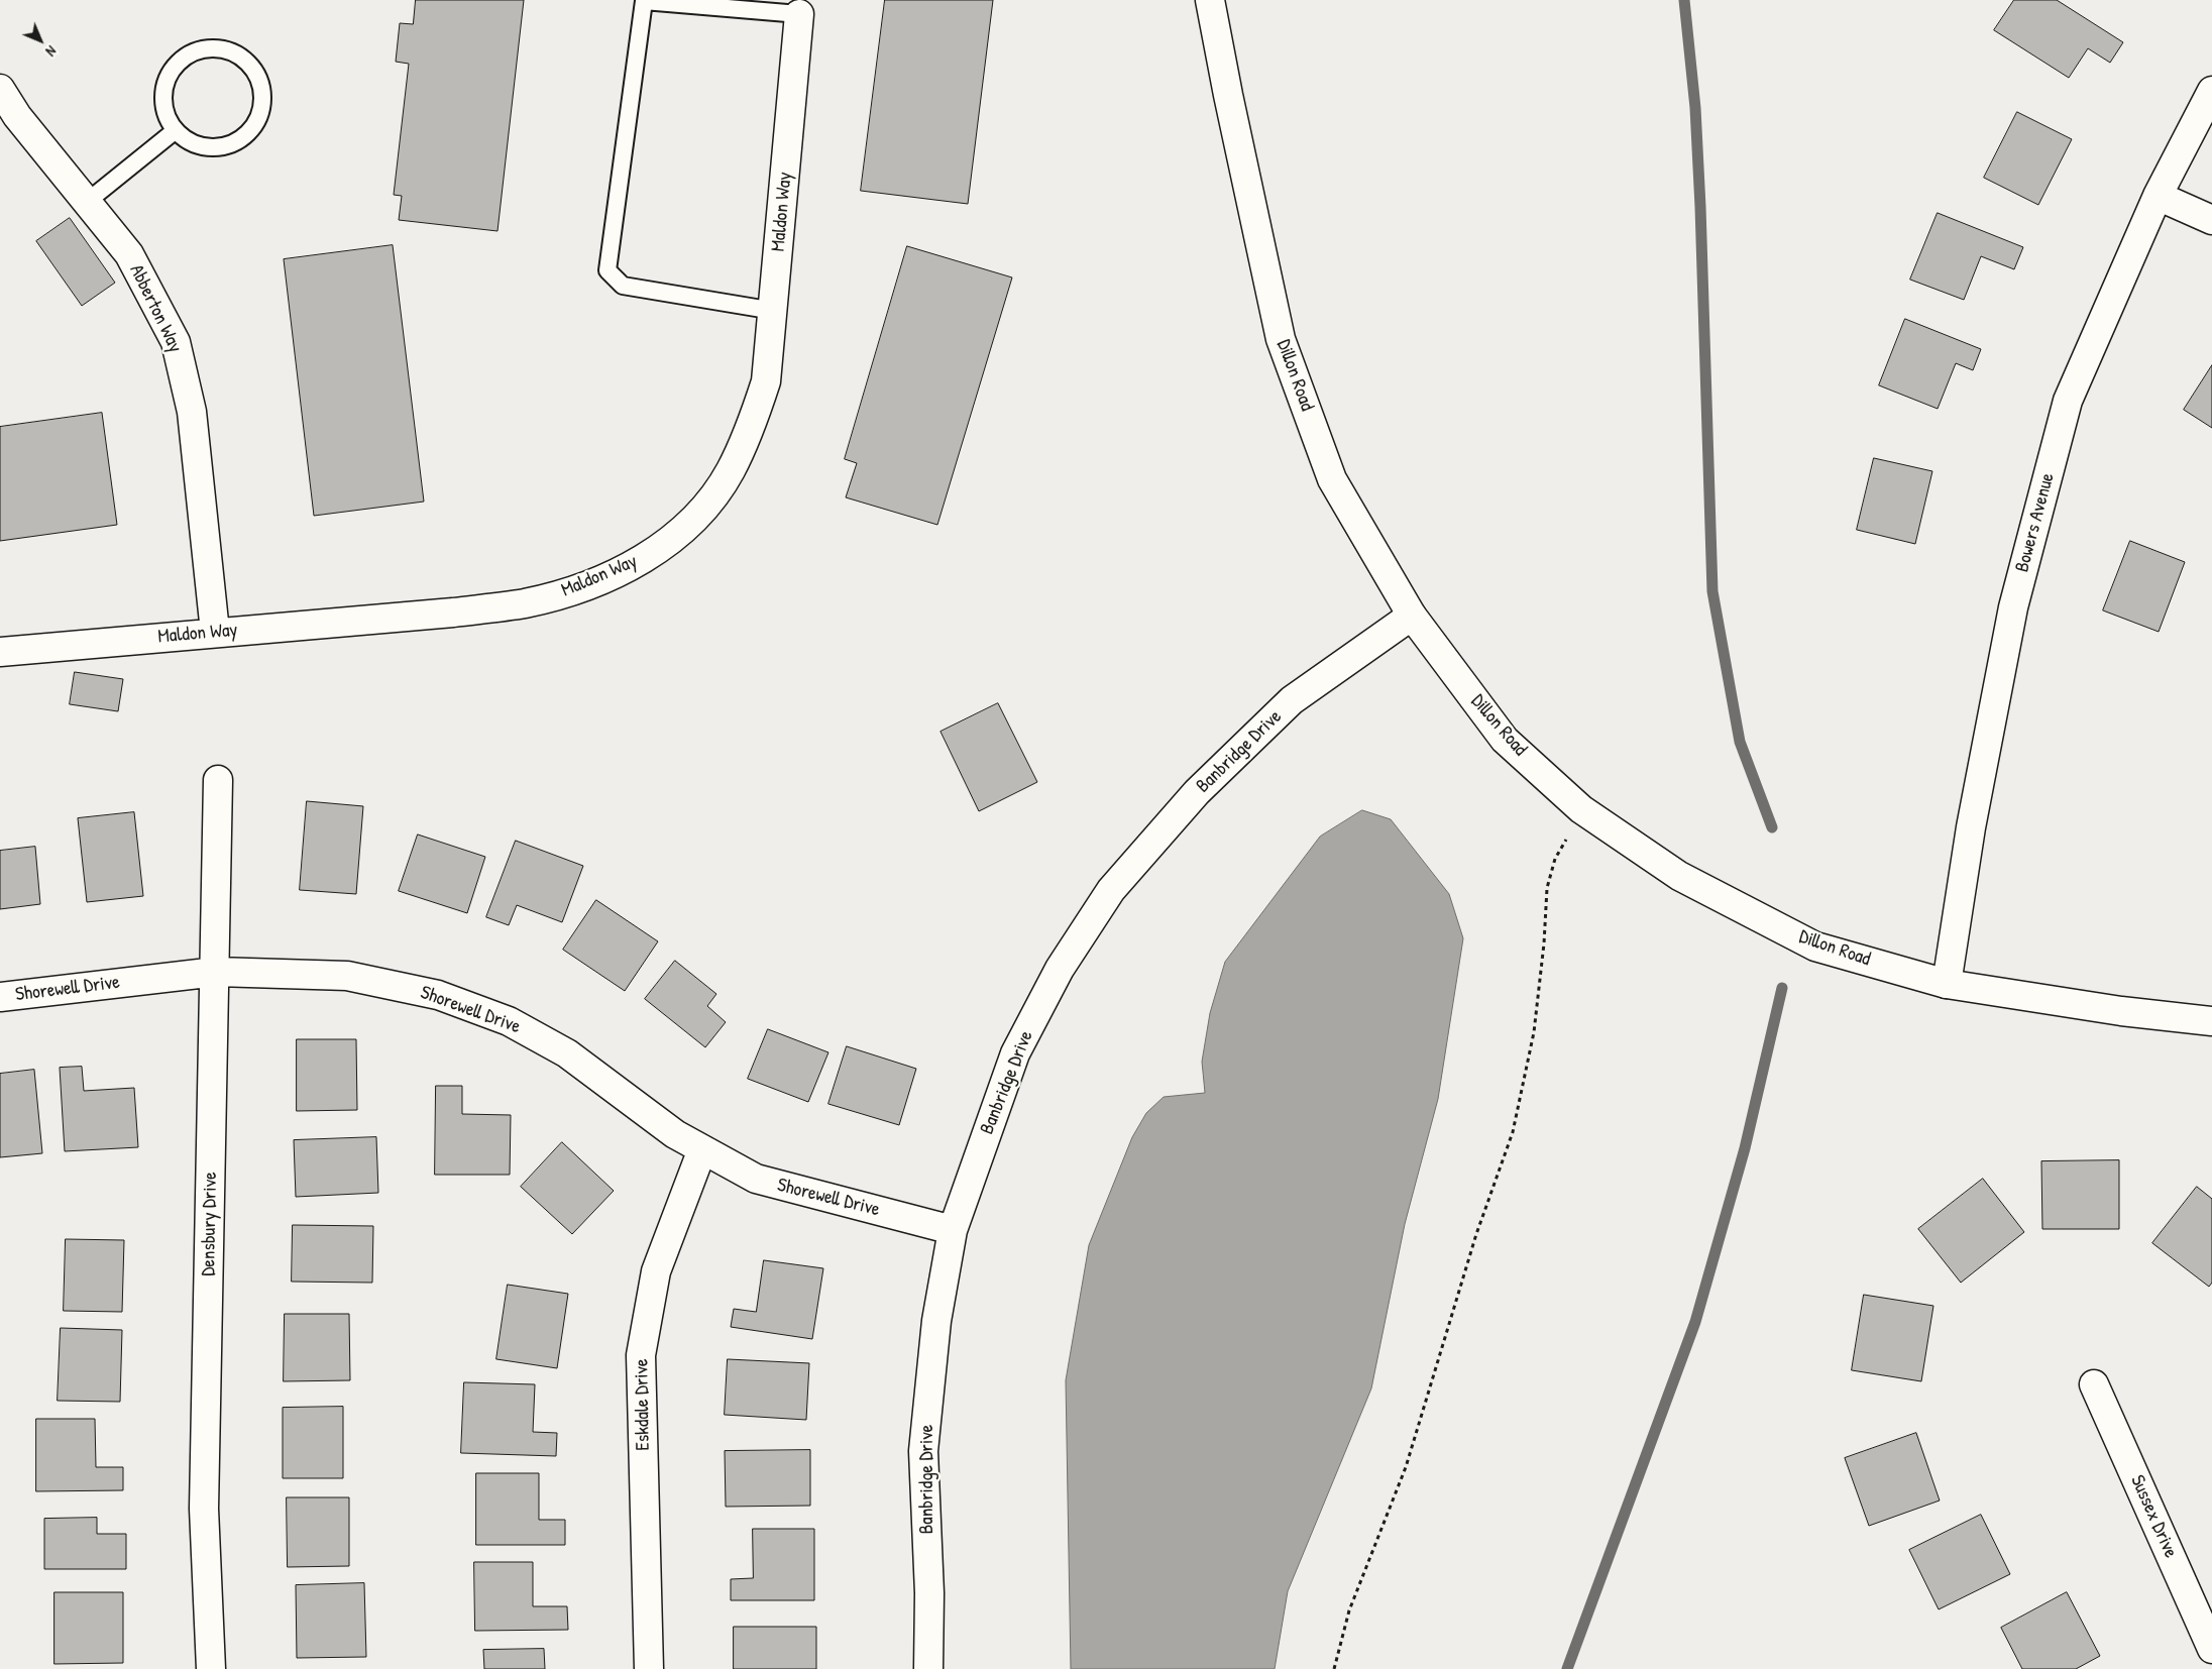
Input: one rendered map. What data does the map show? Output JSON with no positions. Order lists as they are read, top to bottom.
{
  "streets": {
    "street": [
      "Maldon Way",
      "Abberton Way",
      "Dillon Road",
      "Bowers Avenue",
      "Banbridge Drive",
      "Shorewell Drive",
      "Densbury Drive",
      "Eskdale Drive",
      "Sussex Drive"
    ]
  },
  "crossings": [
    ["Maldon Way", "Abberton Way"],
    ["Dillon Road", "Bowers Avenue"],
    ["Dillon Road", "Banbridge Drive"],
    ["Banbridge Drive", "Shorewell Drive"],
    ["Shorewell Drive", "Densbury Drive"],
    ["Shorewell Drive", "Eskdale Drive"]
  ],
  "north": "bottom right"
}
